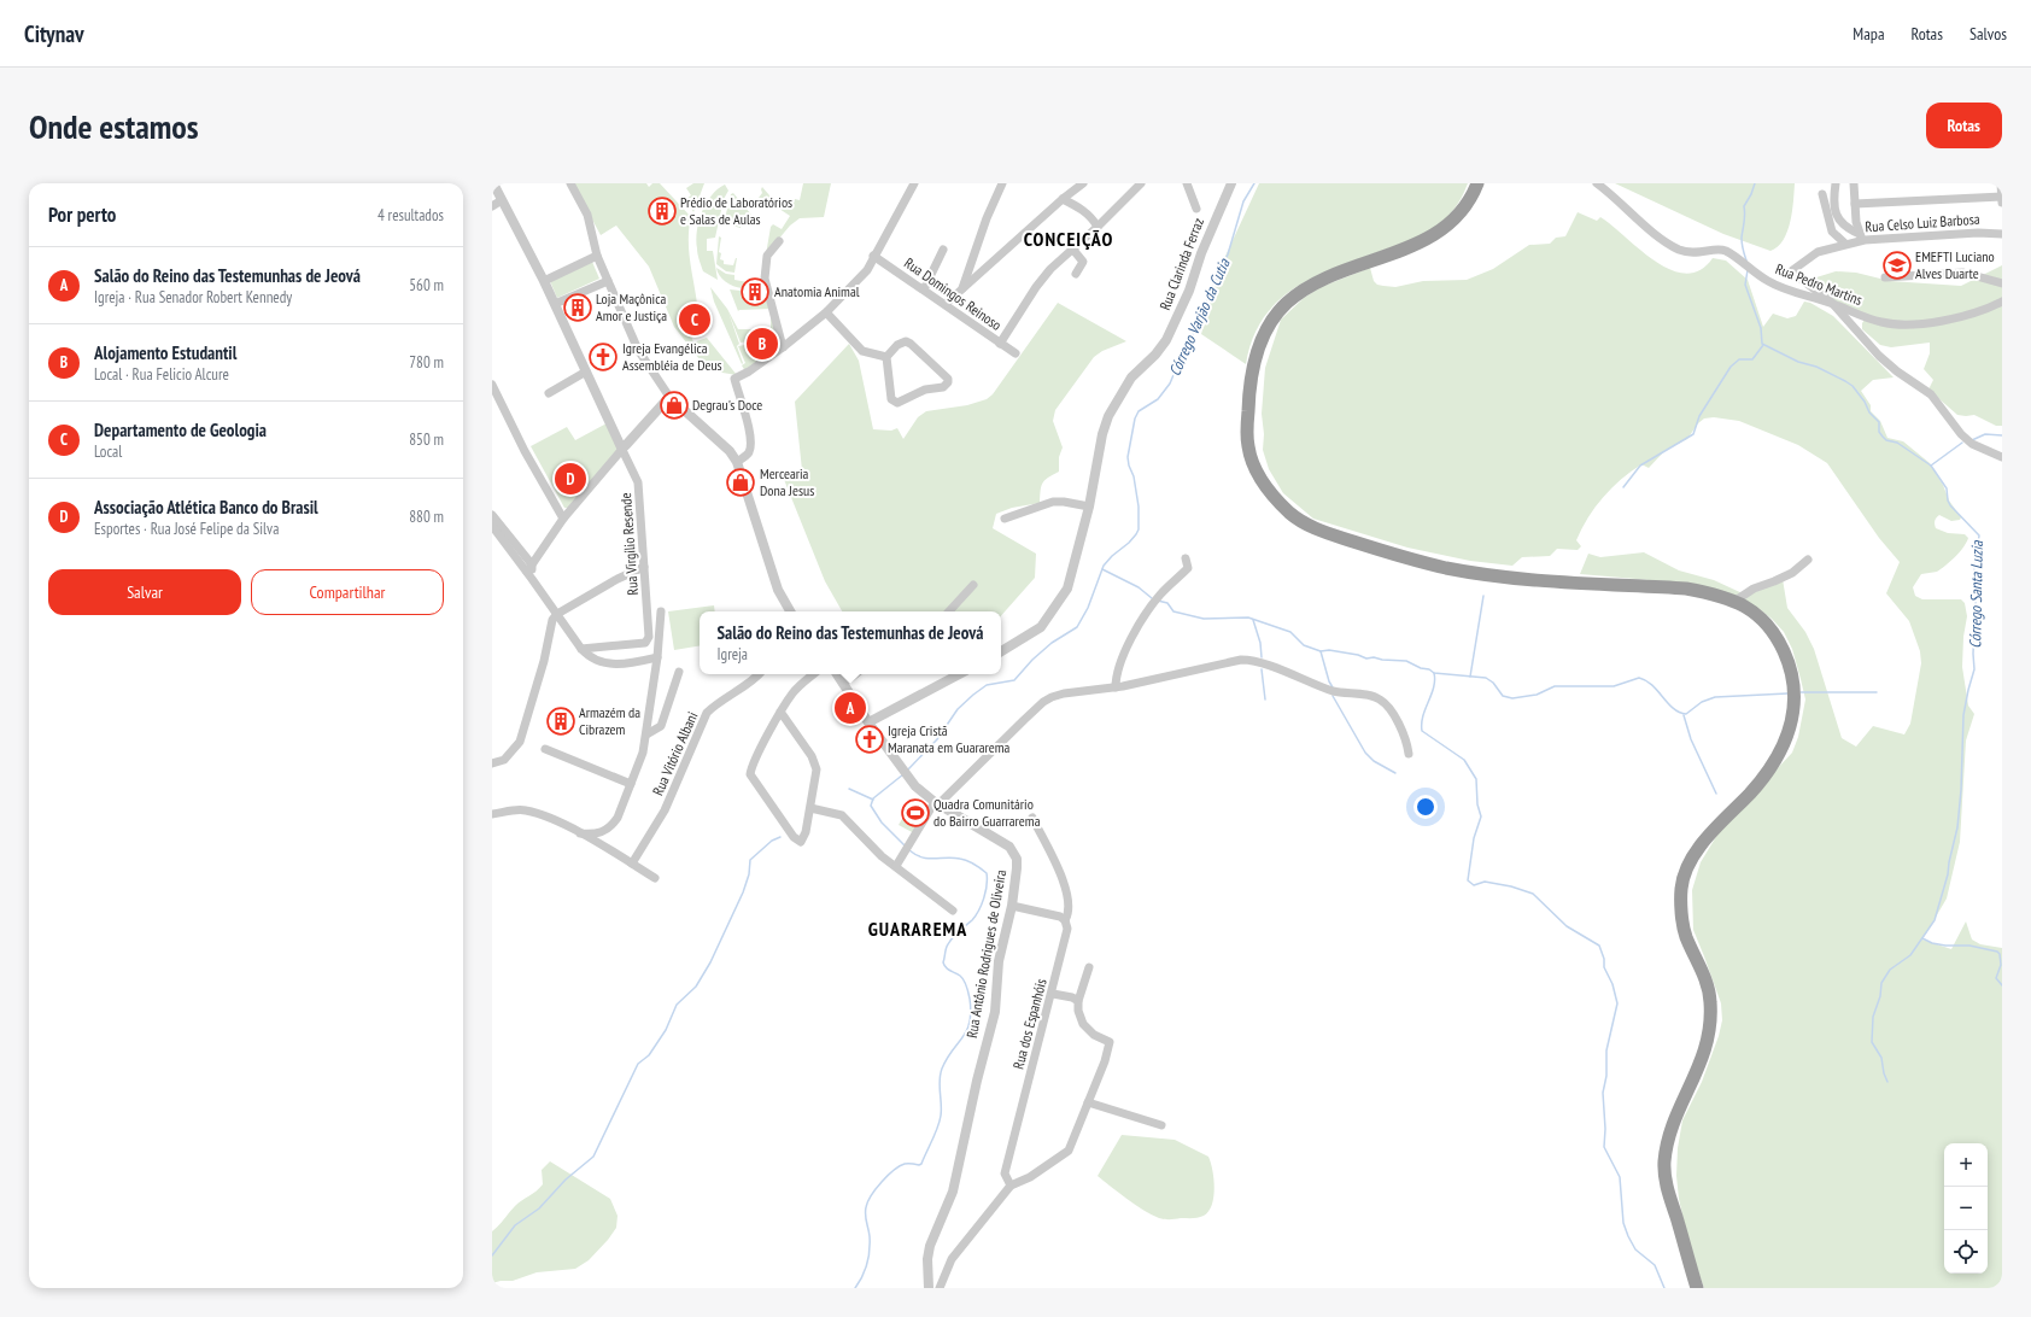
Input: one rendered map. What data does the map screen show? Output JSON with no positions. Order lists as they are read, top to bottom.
{
  "streets": {
    "street": [
      "Rua Celso Luiz Barbosa",
      "Rua Clarinda Ferraz",
      "Rua Pedro Martins",
      "Rua Domingos Reinoso",
      "Rua Virgílio Resende",
      "Rua Vitório Albani",
      "Rua Antônio Rodrigues de Oliveira",
      "Rua dos Espanhóis"
    ]
  },
  "crossings": [
    ["Rua Celso Luiz Barbosa", "Rua Pedro Martins"]
  ],
  "districts": ["CONCEIÇÃO", "GUARAREMA"],
  "water": ["Córrego Varjão da Cutia", "Córrego Santa Luzia"],
  "places": {
    "building": [
      "Prédio de Laboratórios e Salas de Aulas",
      "Anatomia Animal",
      "Loja Maçônica Amor e Justiça",
      "Armazém da Cibrazem"
    ],
    "school or university": ["EMEFTI Luciano Alves Duarte"],
    "church": ["Igreja Evangélica Assembléia de Deus", "Igreja Cristã Maranata em Guararema"],
    "shop": ["Degrau's Doce", "Mercearia Dona Jesus"],
    "sports": ["Quadra Comunitário do Bairro Guarrarema"]
  },
  "page": {
    "header": "Citynav",
    "nav": ["Mapa", "Rotas", "Salvos"],
    "buttons": [
      "Rotas",
      ["Salvar", "Compartilhar"]
    ],
    "title": "Onde estamos",
    "heading": ["Por perto", "4 resultados"],
    "list": [
      {
        "mark": "A",
        "name": "Salão do Reino das Testemunhas de Jeová",
        "note": "Igreja · Rua Senador Robert Kennedy",
        "value": "560 m"
      },
      {
        "mark": "B",
        "name": "Alojamento Estudantil",
        "note": "Local · Rua Felicio Alcure",
        "value": "780 m"
      },
      {
        "mark": "C",
        "name": "Departamento de Geologia",
        "note": "Local",
        "value": "850 m"
      },
      {
        "mark": "D",
        "name": "Associação Atlética Banco do Brasil",
        "note": "Esportes · Rua José Felipe da Silva",
        "value": "880 m"
      }
    ],
    "pins": [
      "C",
      "B",
      "D",
      "A"
    ],
    "popup": ["Salão do Reino das Testemunhas de Jeová", "Igreja"],
    "map_buttons": ["+", "−"]
  }
}
